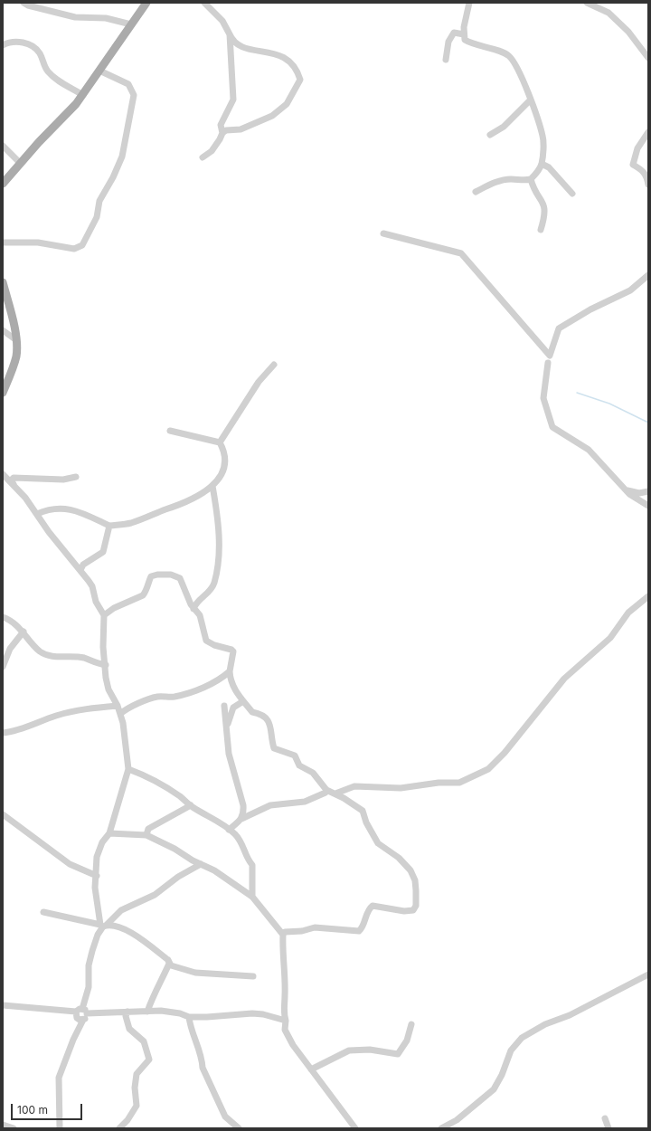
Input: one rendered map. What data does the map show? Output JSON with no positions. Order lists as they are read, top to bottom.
{
  "scale_bar": "100 m"
}
